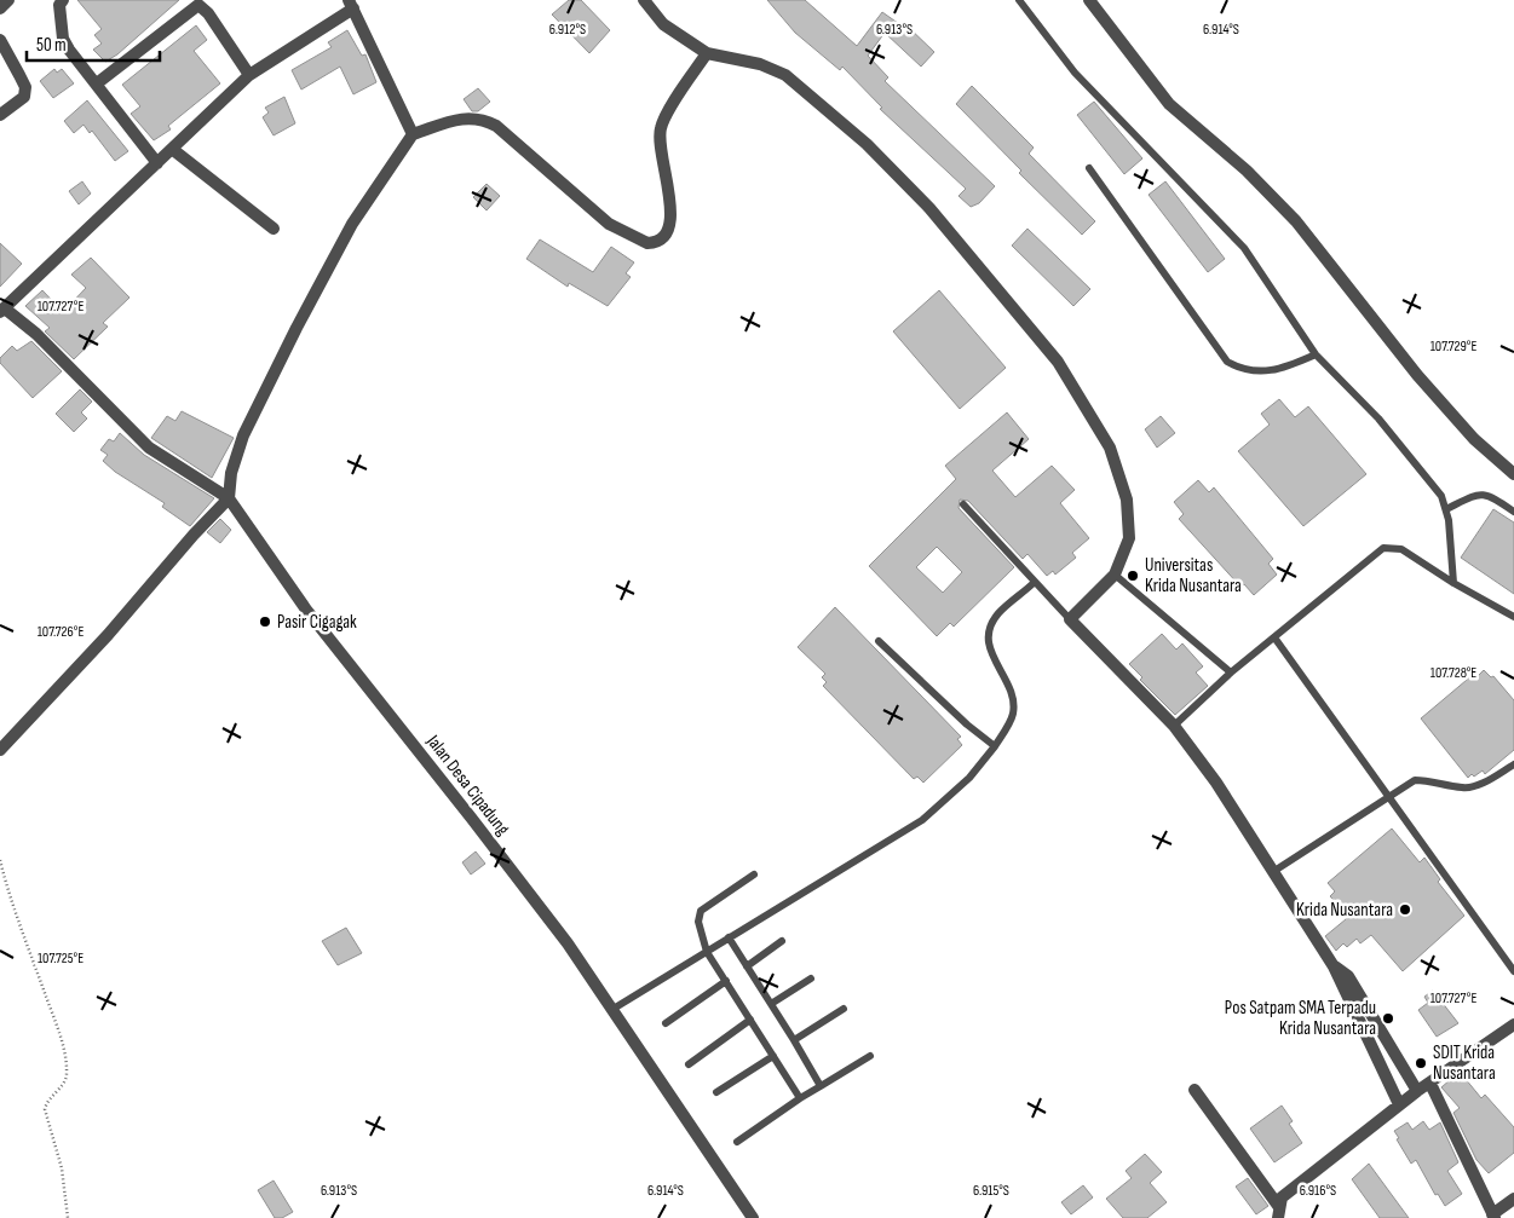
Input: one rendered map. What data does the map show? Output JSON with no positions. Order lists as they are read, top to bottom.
{
  "streets": {
    "street": ["Jalan Desa Cipadung"]
  },
  "places": [
    "Universitas Krida Nusantara",
    "Pasir Cigagak",
    "Krida Nusantara",
    "Pos Satpam SMA Terpadu Krida Nusantara",
    "SDIT Krida Nusantara"
  ],
  "scale_bar": "50 m",
  "coordinates": [
    "6.912°S",
    "6.913°S",
    "6.914°S",
    "107.727°E",
    "107.729°E",
    "107.726°E",
    "107.728°E",
    "107.725°E",
    "6.915°S",
    "6.916°S"
  ]
}
